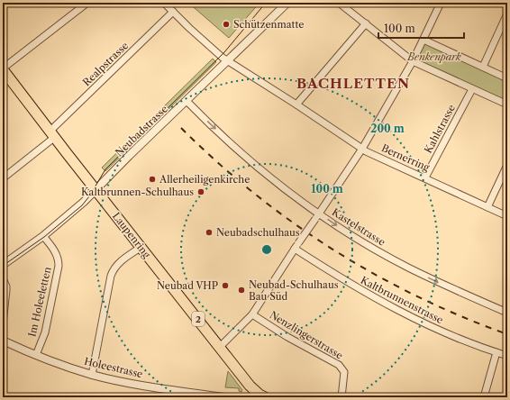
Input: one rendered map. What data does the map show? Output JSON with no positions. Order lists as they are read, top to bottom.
{
  "streets": {
    "main road": ["Laupenring", "2"],
    "street": [
      "Realpstrasse",
      "Kahlstrasse",
      "Neubadstrasse",
      "Bernerring",
      "Kastelstrasse",
      "Kaltbrunnenstrasse",
      "Im Holeeletten",
      "Nenzlingerstrasse",
      "Holeestrasse"
    ]
  },
  "crossings": [
    ["Realpstrasse", "Bernerring"],
    ["Realpstrasse", "Laupenring"],
    ["Kahlstrasse", "Bernerring"],
    ["Neubadstrasse", "Bernerring"],
    ["Neubadstrasse", "Kastelstrasse"],
    ["Neubadstrasse", "Laupenring"],
    ["Neubadstrasse", "Im Holeeletten"],
    ["Im Holeeletten", "Holeestrasse"]
  ],
  "one_way": ["Kastelstrasse"],
  "districts": ["BACHLETTEN"],
  "parks": ["Benkenpark"],
  "places": [
    "Schützenmatte",
    "Allerheiligenkirche",
    "Kaltbrunnen-Schulhaus",
    "Neubadschulhaus",
    "Neubad VHP",
    "Neubad-Schulhaus Bau Süd"
  ],
  "scale_bar": "100 m",
  "rings": ["200 m", "100 m"]
}
